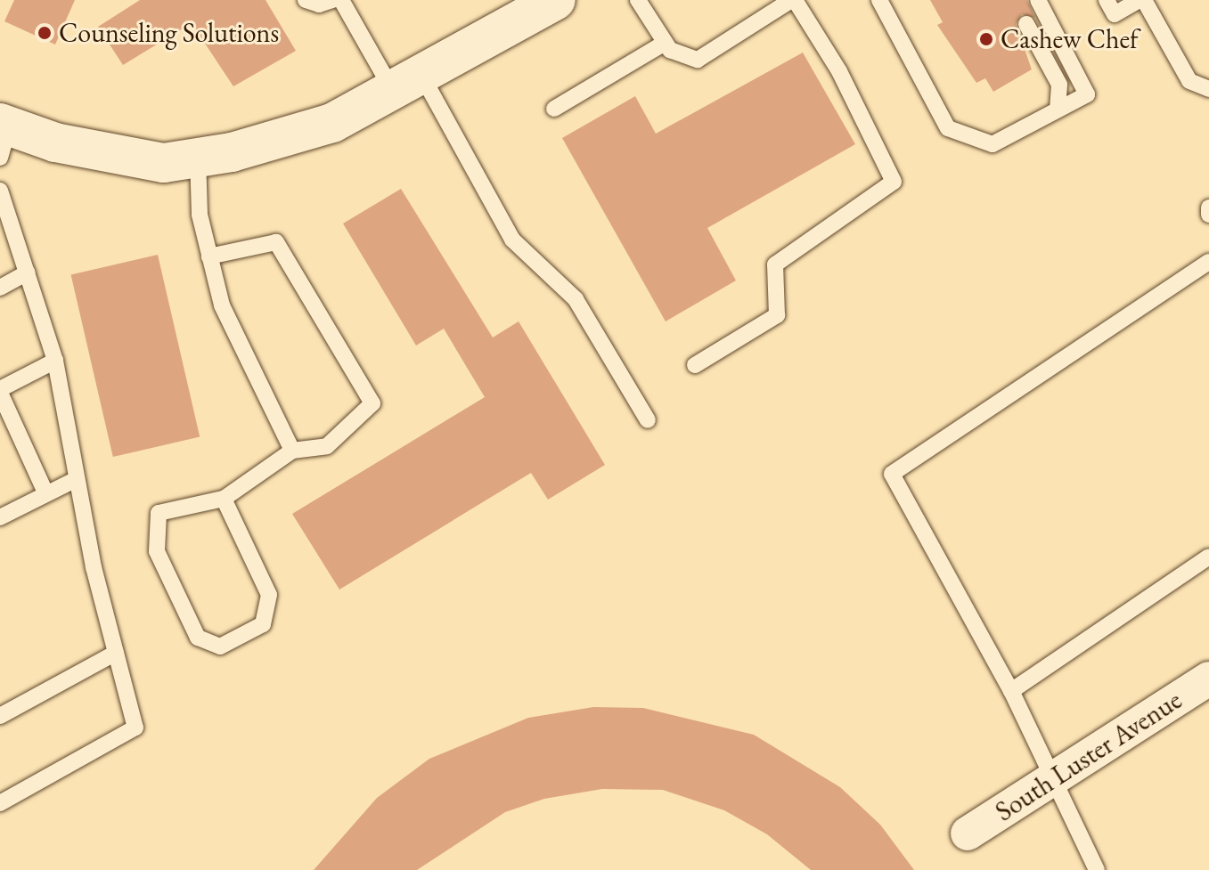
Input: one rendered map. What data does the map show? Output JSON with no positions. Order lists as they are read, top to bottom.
{
  "streets": {
    "street": ["South Luster Avenue"]
  },
  "places": ["Counseling Solutions", "Cashew Chef"]
}
